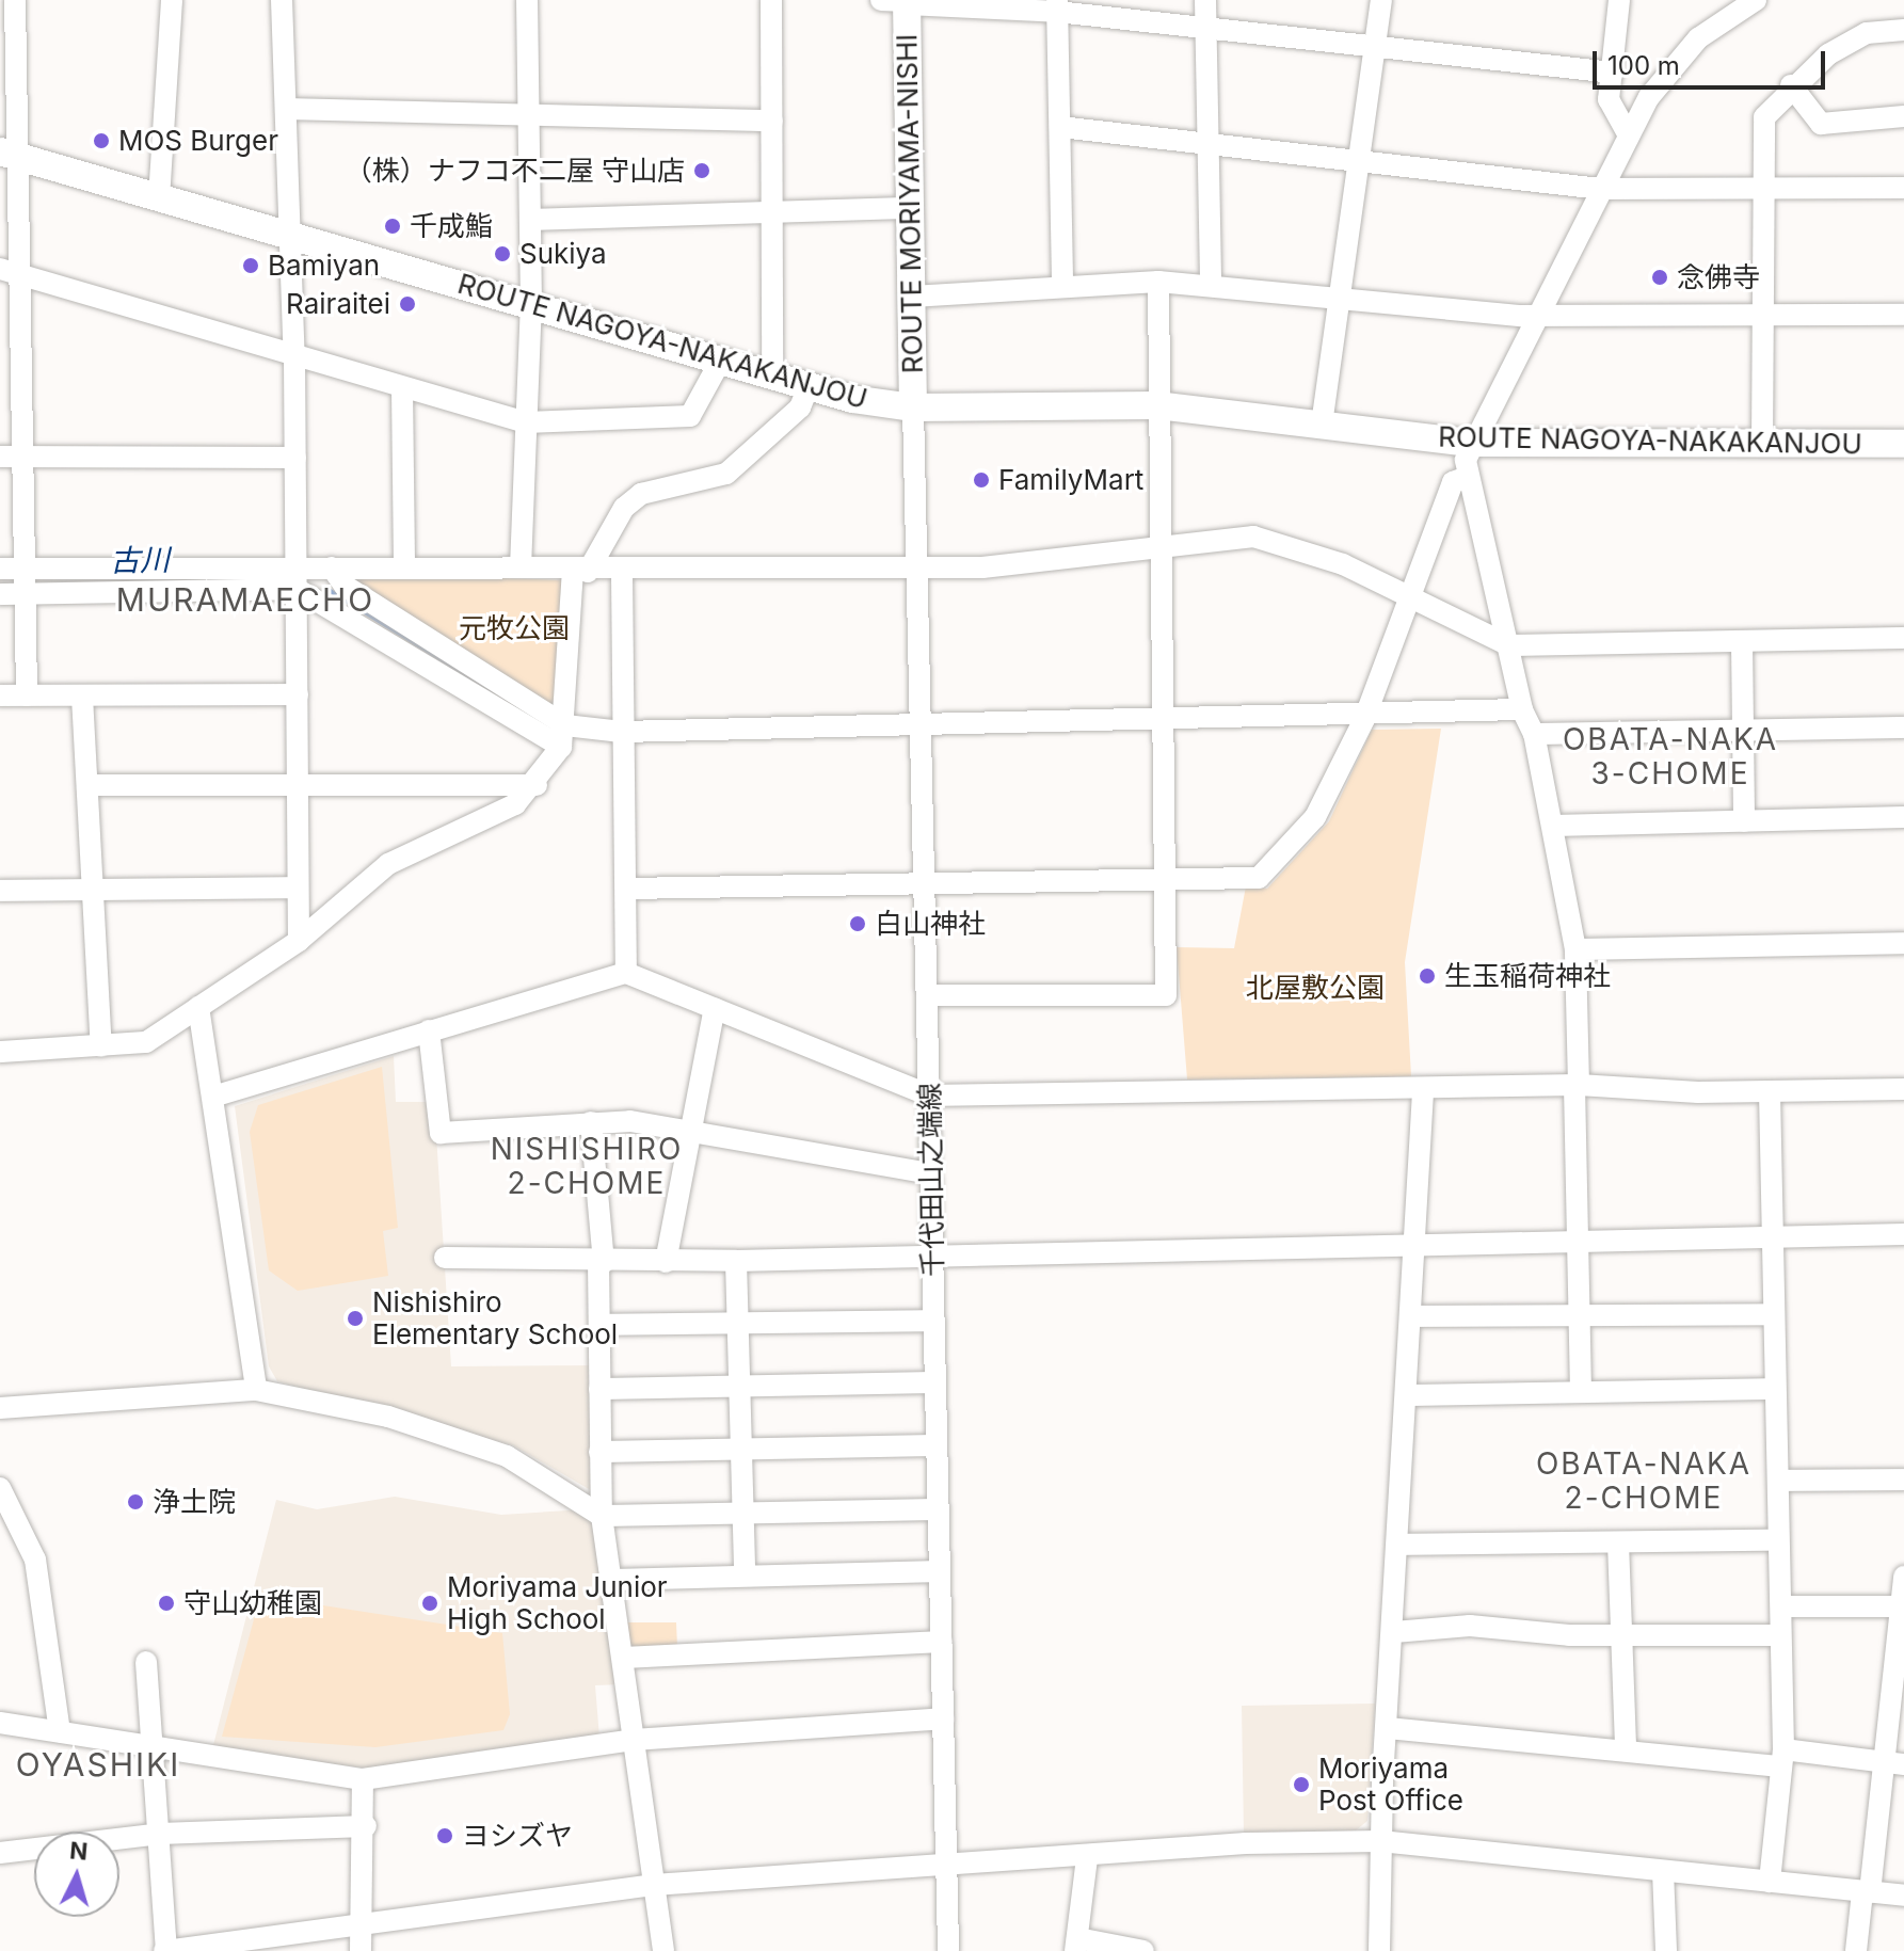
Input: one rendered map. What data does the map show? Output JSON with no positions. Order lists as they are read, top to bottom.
{
  "streets": {
    "main road": ["ROUTE MORIYAMA-NISHI", "ROUTE NAGOYA-NAKAKANJOU"],
    "street": ["千代田山之端線"]
  },
  "crossings": [
    ["ROUTE MORIYAMA-NISHI", "ROUTE NAGOYA-NAKAKANJOU"],
    ["ROUTE MORIYAMA-NISHI", "千代田山之端線"],
    ["ROUTE NAGOYA-NAKAKANJOU", "千代田山之端線"]
  ],
  "districts": [
    "MURAMAECHO",
    "OBATA-NAKA 3-CHOME",
    "NISHISHIRO 2-CHOME",
    "OBATA-NAKA 2-CHOME",
    "OYASHIKI"
  ],
  "water": ["古川"],
  "parks": ["元牧公園", "北屋敷公園"],
  "places": [
    "MOS Burger",
    "（株）ナフコ不二屋 守山店",
    "千成鮨",
    "Sukiya",
    "Bamiyan",
    "念佛寺",
    "Rairaitei",
    "FamilyMart",
    "白山神社",
    "生玉稲荷神社",
    "Nishishiro Elementary School",
    "浄土院",
    "守山幼稚園",
    "Moriyama Junior High School",
    "Moriyama Post Office",
    "ヨシズヤ"
  ],
  "scale_bar": "100 m",
  "north": "top"
}
